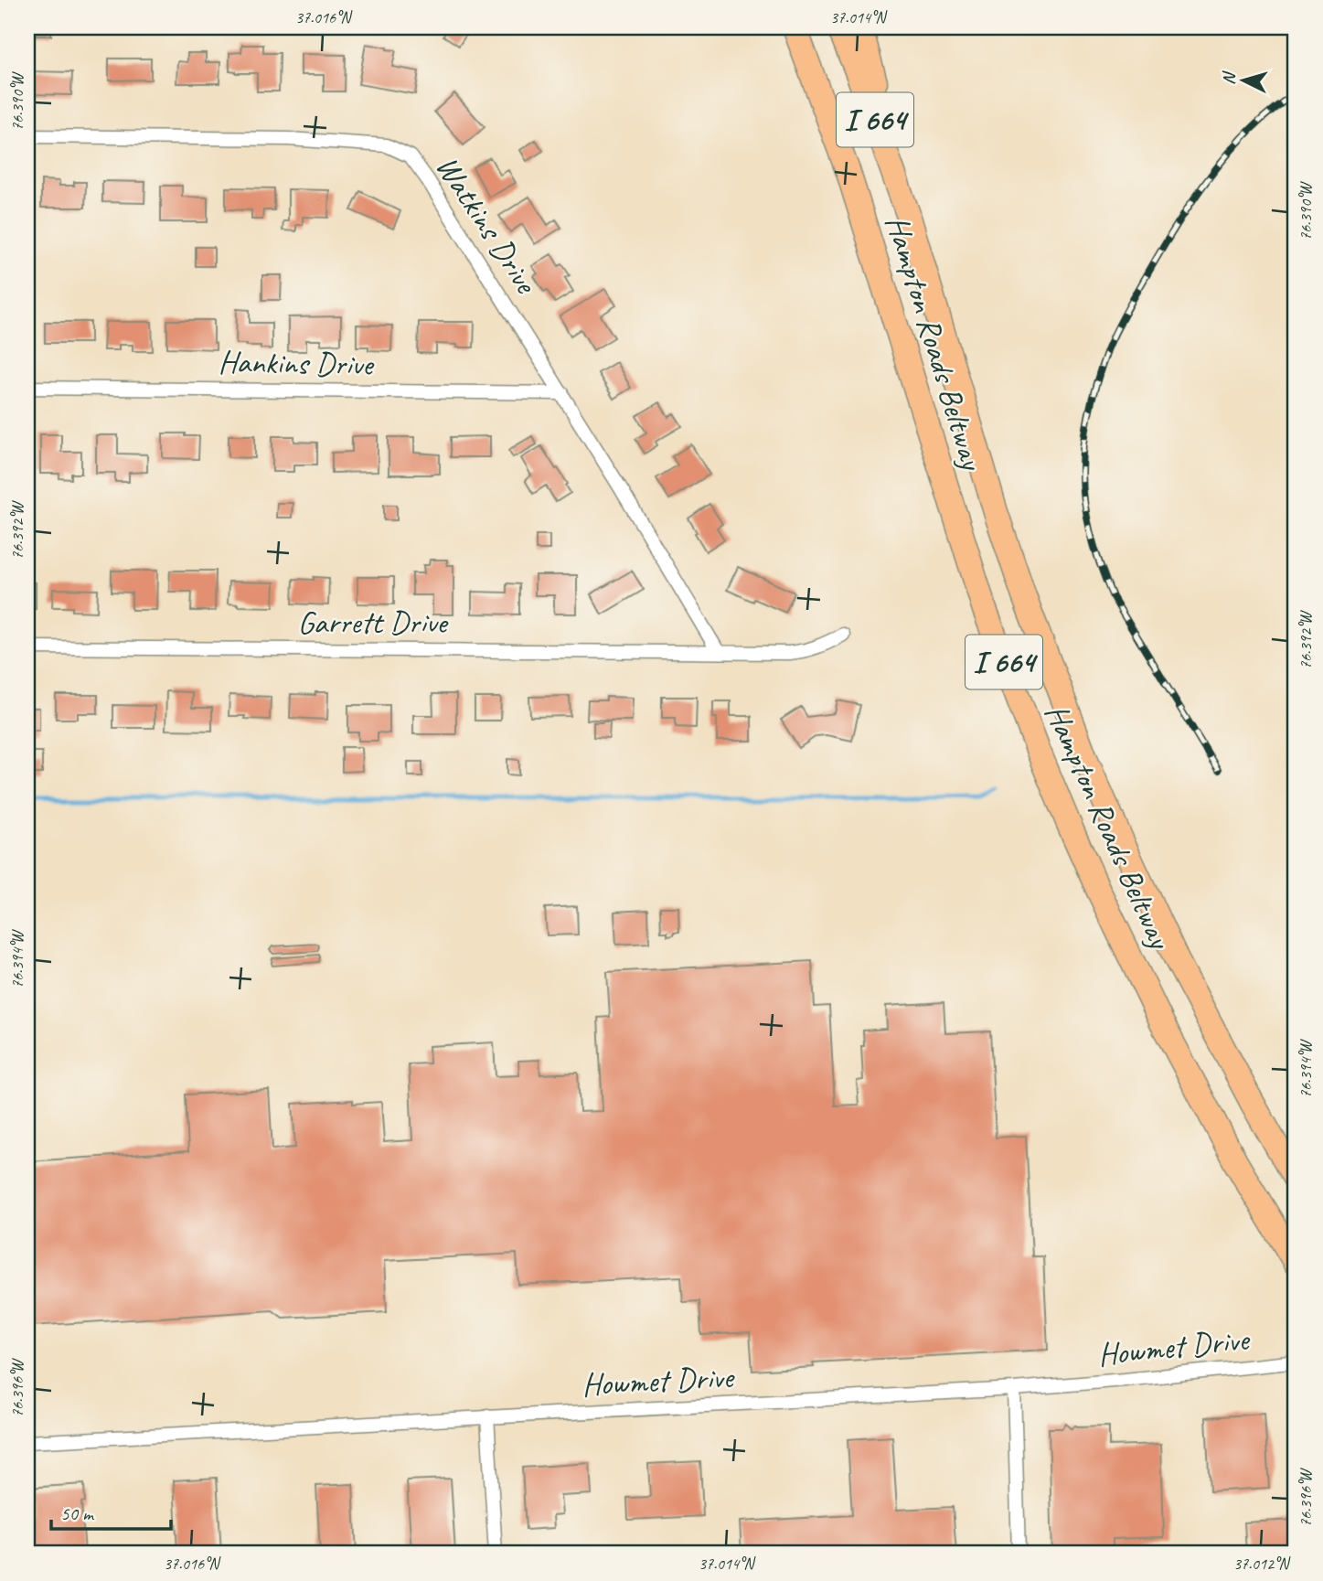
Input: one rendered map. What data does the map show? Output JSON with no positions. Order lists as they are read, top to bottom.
{
  "streets": {
    "highway": ["I 664", "Hampton Roads Beltway"],
    "street": [
      "Watkins Drive",
      "Hankins Drive",
      "Garrett Drive",
      "Howmet Drive"
    ]
  },
  "crossings": [
    ["Watkins Drive", "Hankins Drive"],
    ["Watkins Drive", "Garrett Drive"]
  ],
  "scale_bar": "50 m",
  "north": "left",
  "coordinates": [
    "37.016°N",
    "37.014°N",
    "76.390°W",
    "76.392°W",
    "76.394°W",
    "76.396°W",
    "37.012°N"
  ]
}
